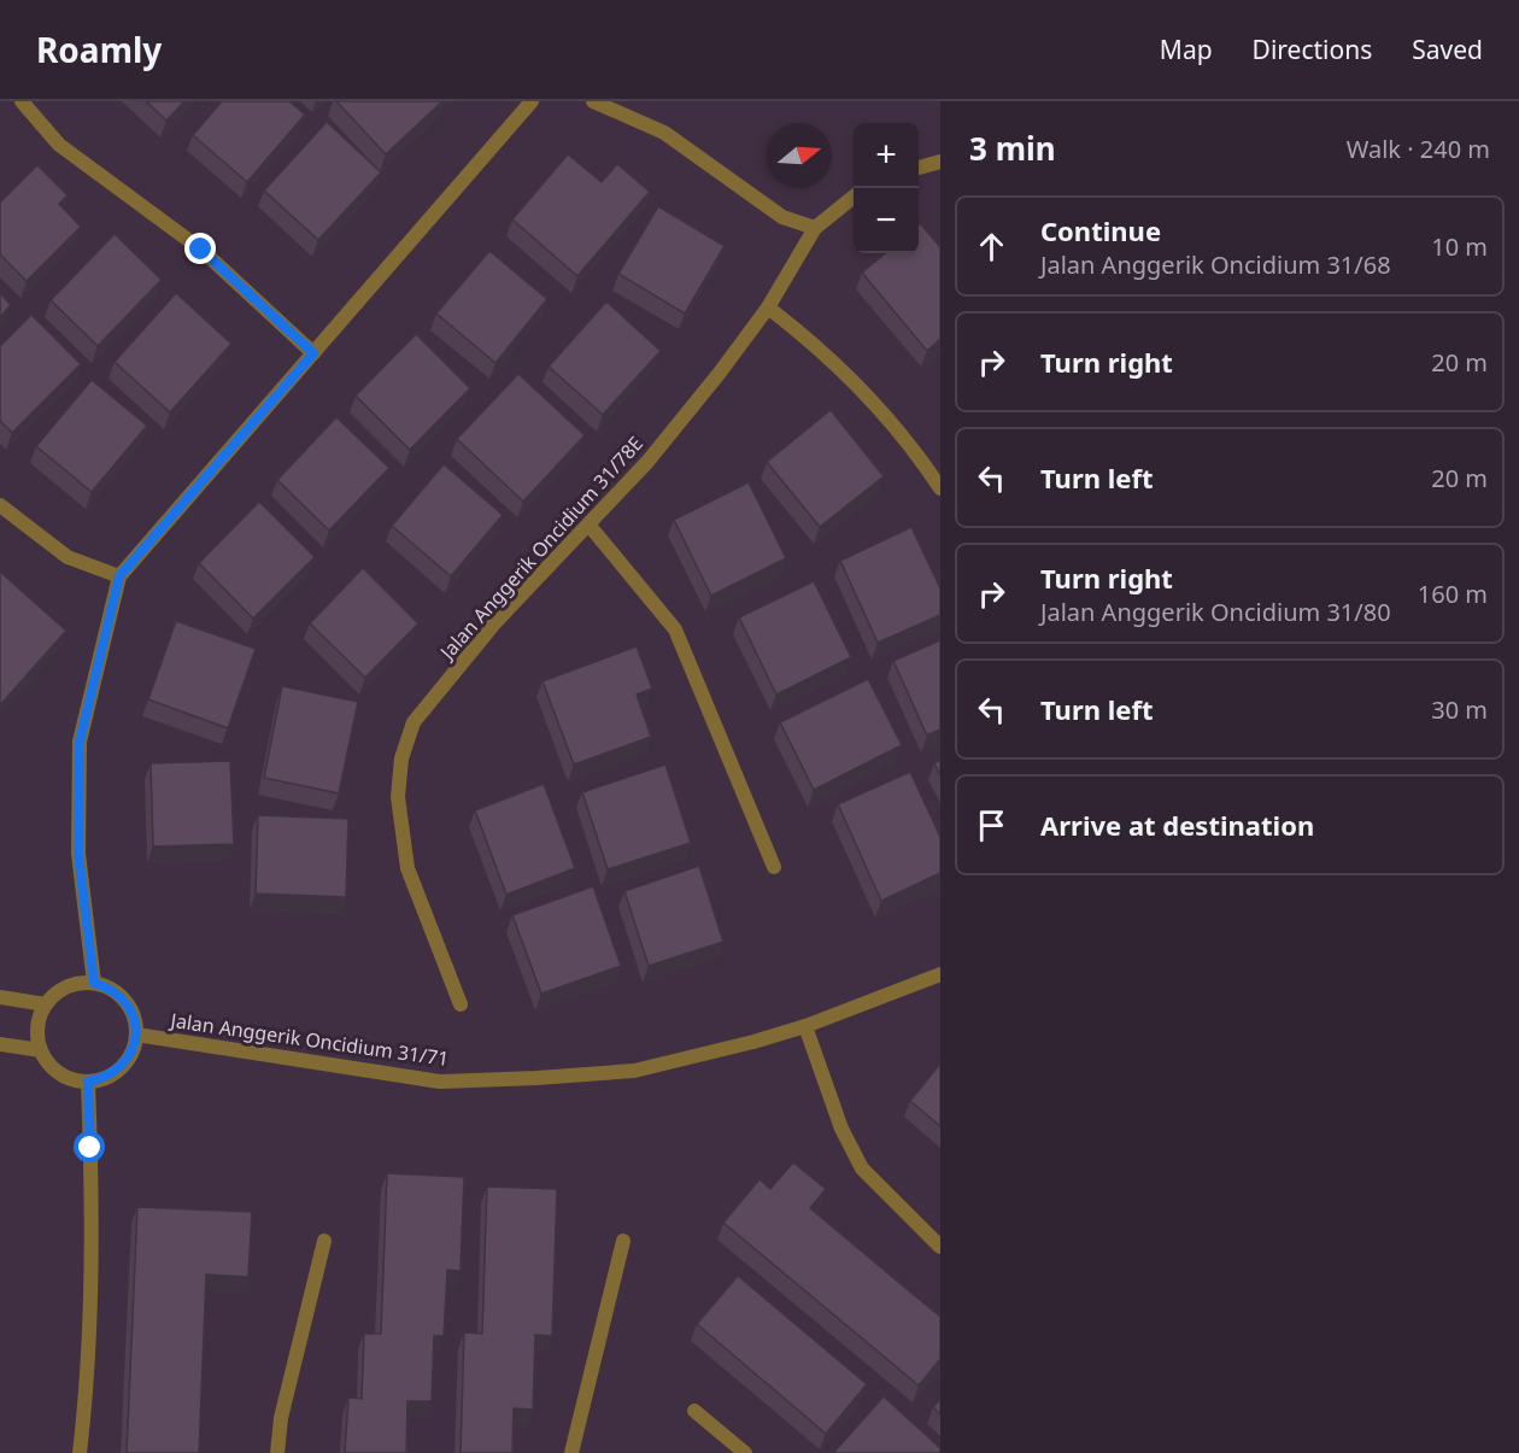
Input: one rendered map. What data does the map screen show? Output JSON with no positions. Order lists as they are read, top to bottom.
{
  "streets": {
    "street": ["Jalan Anggerik Oncidium 31/78E", "Jalan Anggerik Oncidium 31/71"]
  },
  "north": "right",
  "page": {
    "header": "Roamly",
    "nav": ["Map", "Directions", "Saved"],
    "heading": ["3 min", "Walk · 240 m"],
    "map_buttons": ["+", "−"],
    "list": [
      ["Continue", "Jalan Anggerik Oncidium 31/68", "10 m"],
      ["Turn right", "20 m"],
      ["Turn left", "20 m"],
      ["Turn right", "Jalan Anggerik Oncidium 31/80", "160 m"],
      ["Turn left", "30 m"],
      "Arrive at destination"
    ]
  }
}
